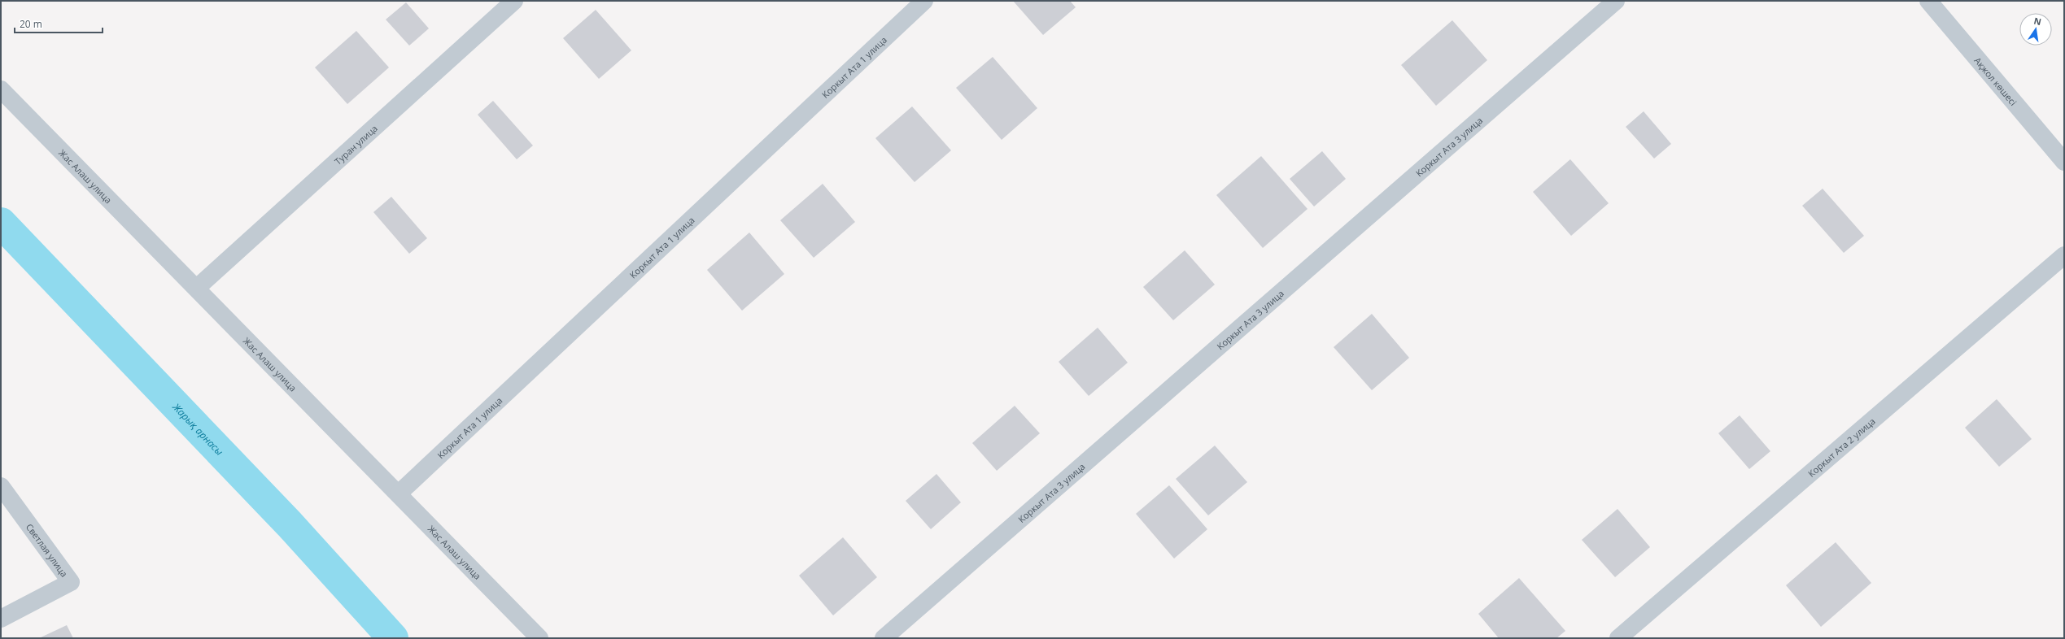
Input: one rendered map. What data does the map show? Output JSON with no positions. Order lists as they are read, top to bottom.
{
  "streets": {
    "street": [
      "Коркыт Ата 1 улица",
      "Ақжол көшесі",
      "Туран улица",
      "Коркыт Ата 3 улица",
      "Жас Алаш улица",
      "Коркыт Ата 2 улица",
      "Светлая улица"
    ]
  },
  "crossings": [
    ["Коркыт Ата 1 улица", "Жас Алаш улица"],
    ["Туран улица", "Жас Алаш улица"]
  ],
  "water": ["Жарық арнасы"],
  "scale_bar": "20 m",
  "north": "top"
}
